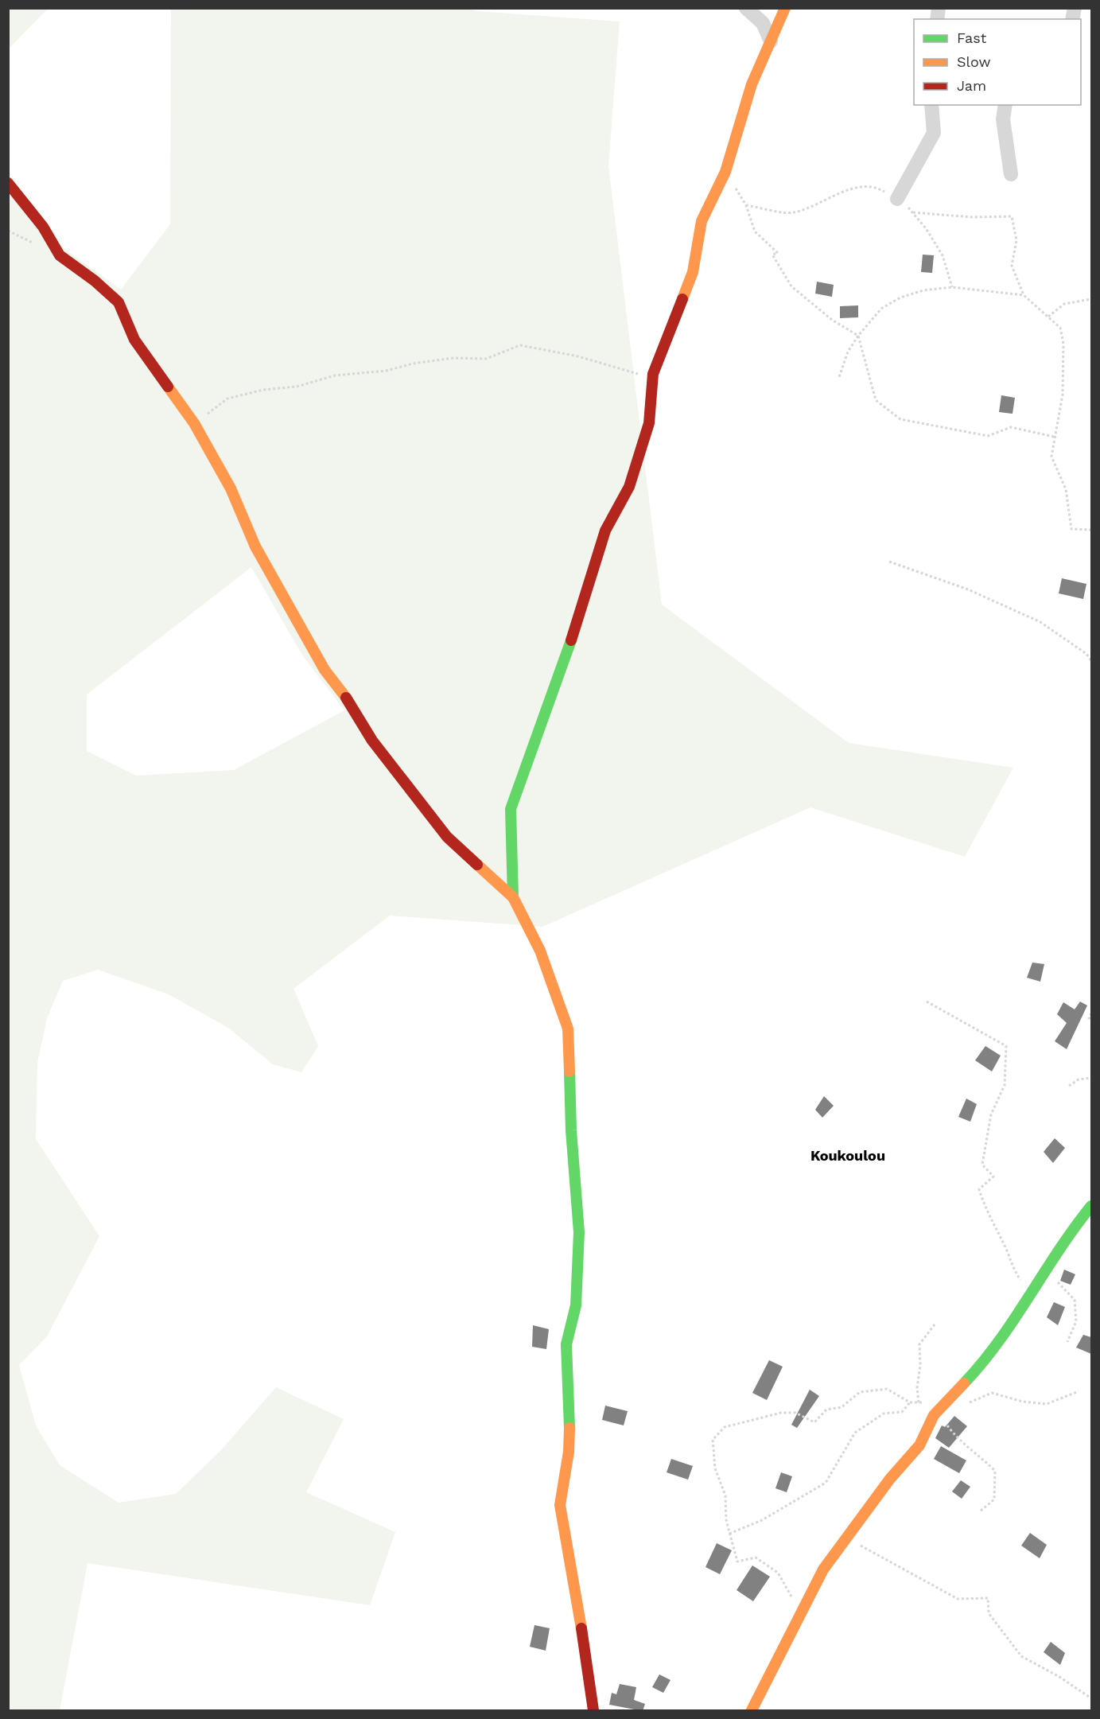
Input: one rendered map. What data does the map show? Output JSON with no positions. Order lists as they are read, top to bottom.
{
  "districts": ["Koukoulou"],
  "legend": ["Fast", "Slow", "Jam"]
}
